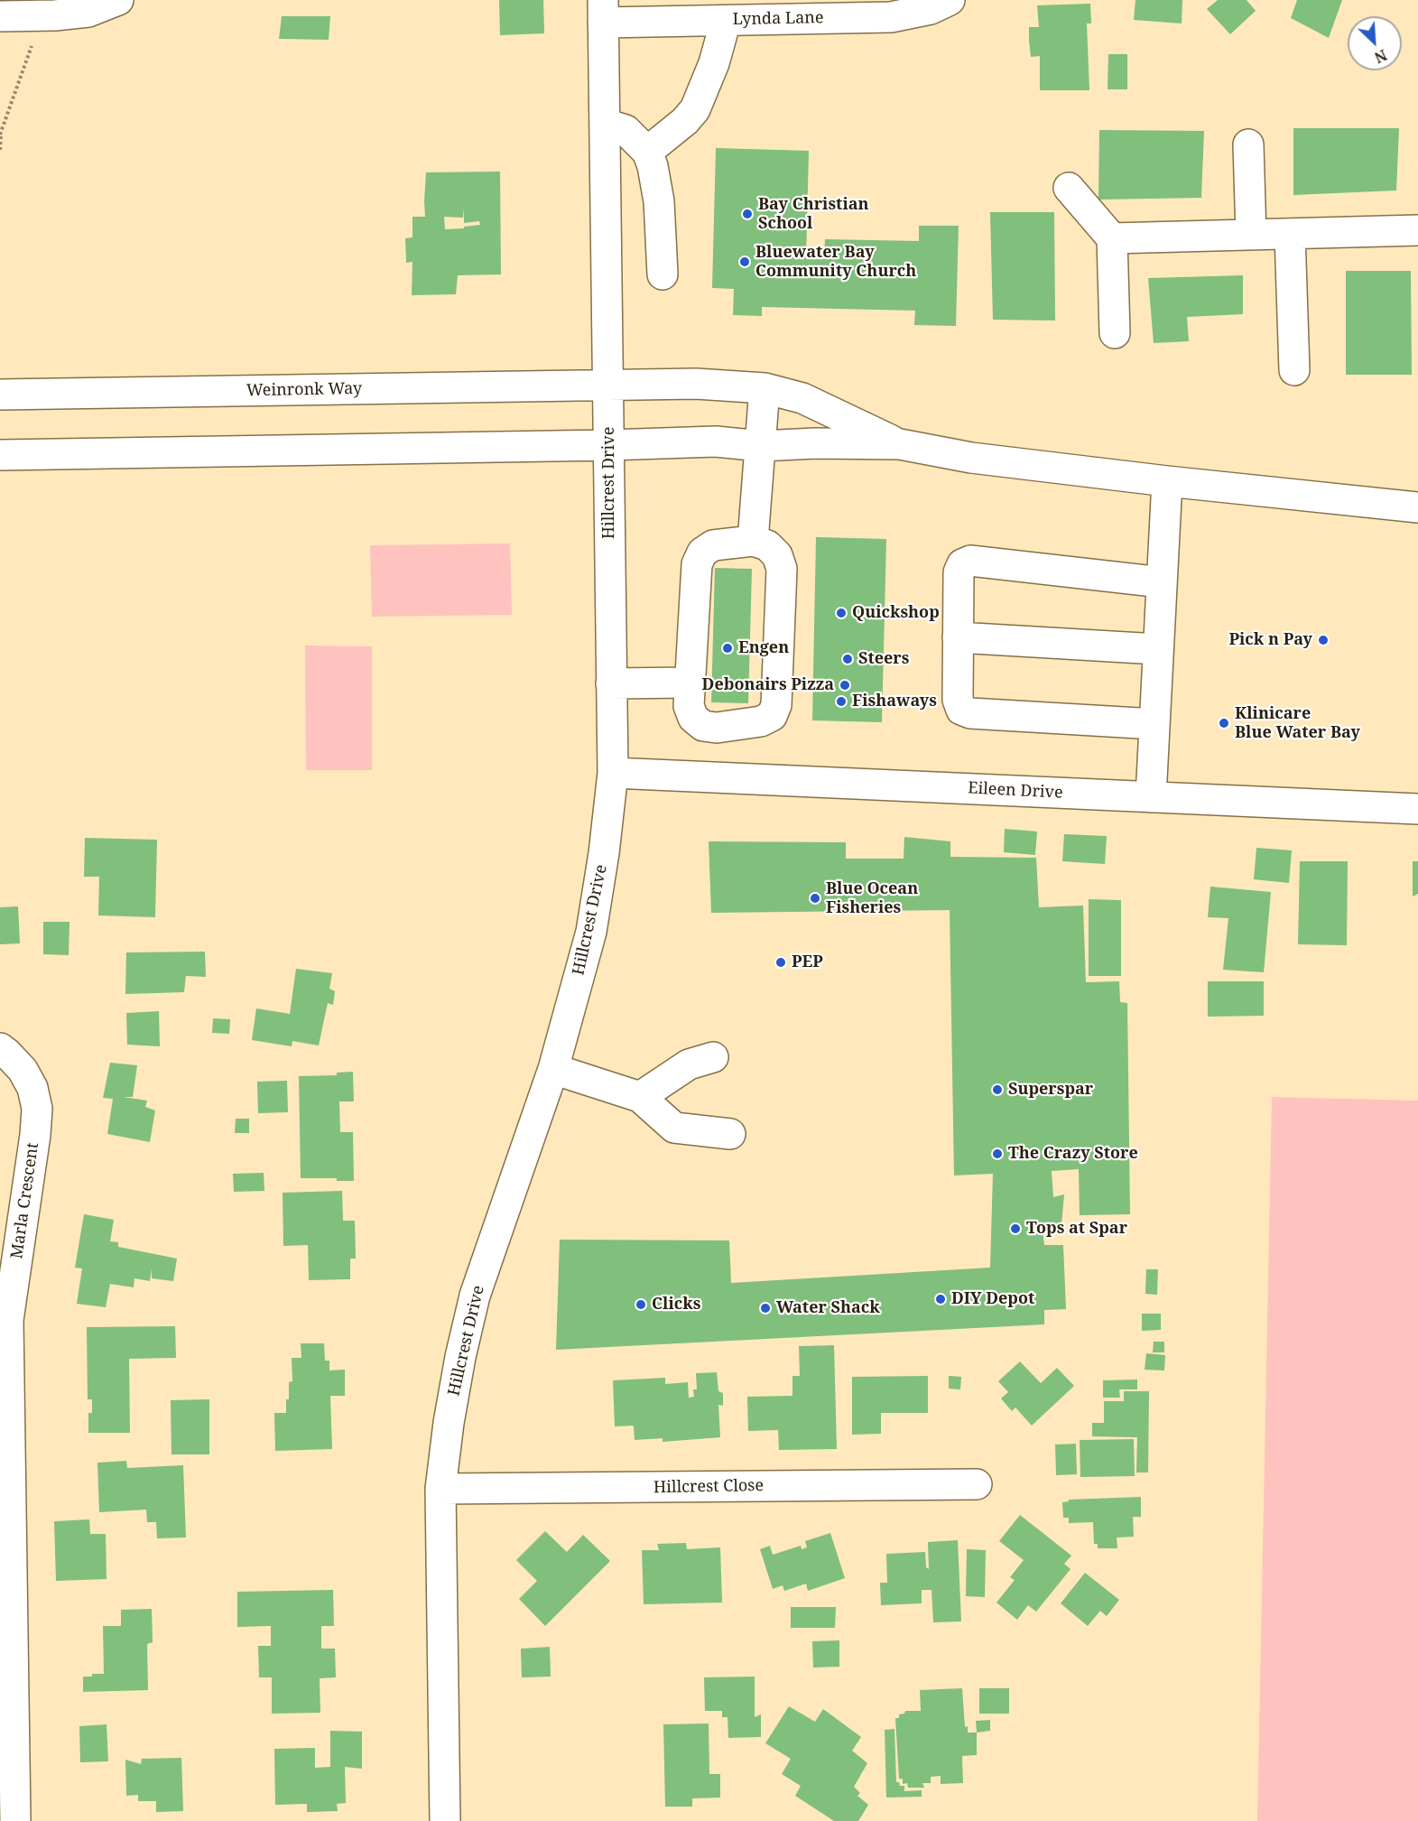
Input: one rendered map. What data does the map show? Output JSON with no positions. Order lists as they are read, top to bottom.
{
  "streets": {
    "street": [
      "Lynda Lane",
      "Weinronk Way",
      "Hillcrest Drive",
      "Eileen Drive",
      "Marla Crescent",
      "Hillcrest Close"
    ]
  },
  "crossings": [
    ["Lynda Lane", "Hillcrest Drive"],
    ["Weinronk Way", "Hillcrest Drive"],
    ["Hillcrest Drive", "Eileen Drive"],
    ["Hillcrest Drive", "Hillcrest Close"]
  ],
  "places": [
    "Bay Christian School",
    "Bluewater Bay Community Church",
    "Quickshop",
    "Pick n Pay",
    "Engen",
    "Steers",
    "Debonairs Pizza",
    "Fishaways",
    "Klinicare Blue Water Bay",
    "Blue Ocean Fisheries",
    "PEP",
    "Superspar",
    "The Crazy Store",
    "Tops at Spar",
    "DIY Depot",
    "Clicks",
    "Water Shack"
  ],
  "north": "bottom right"
}
